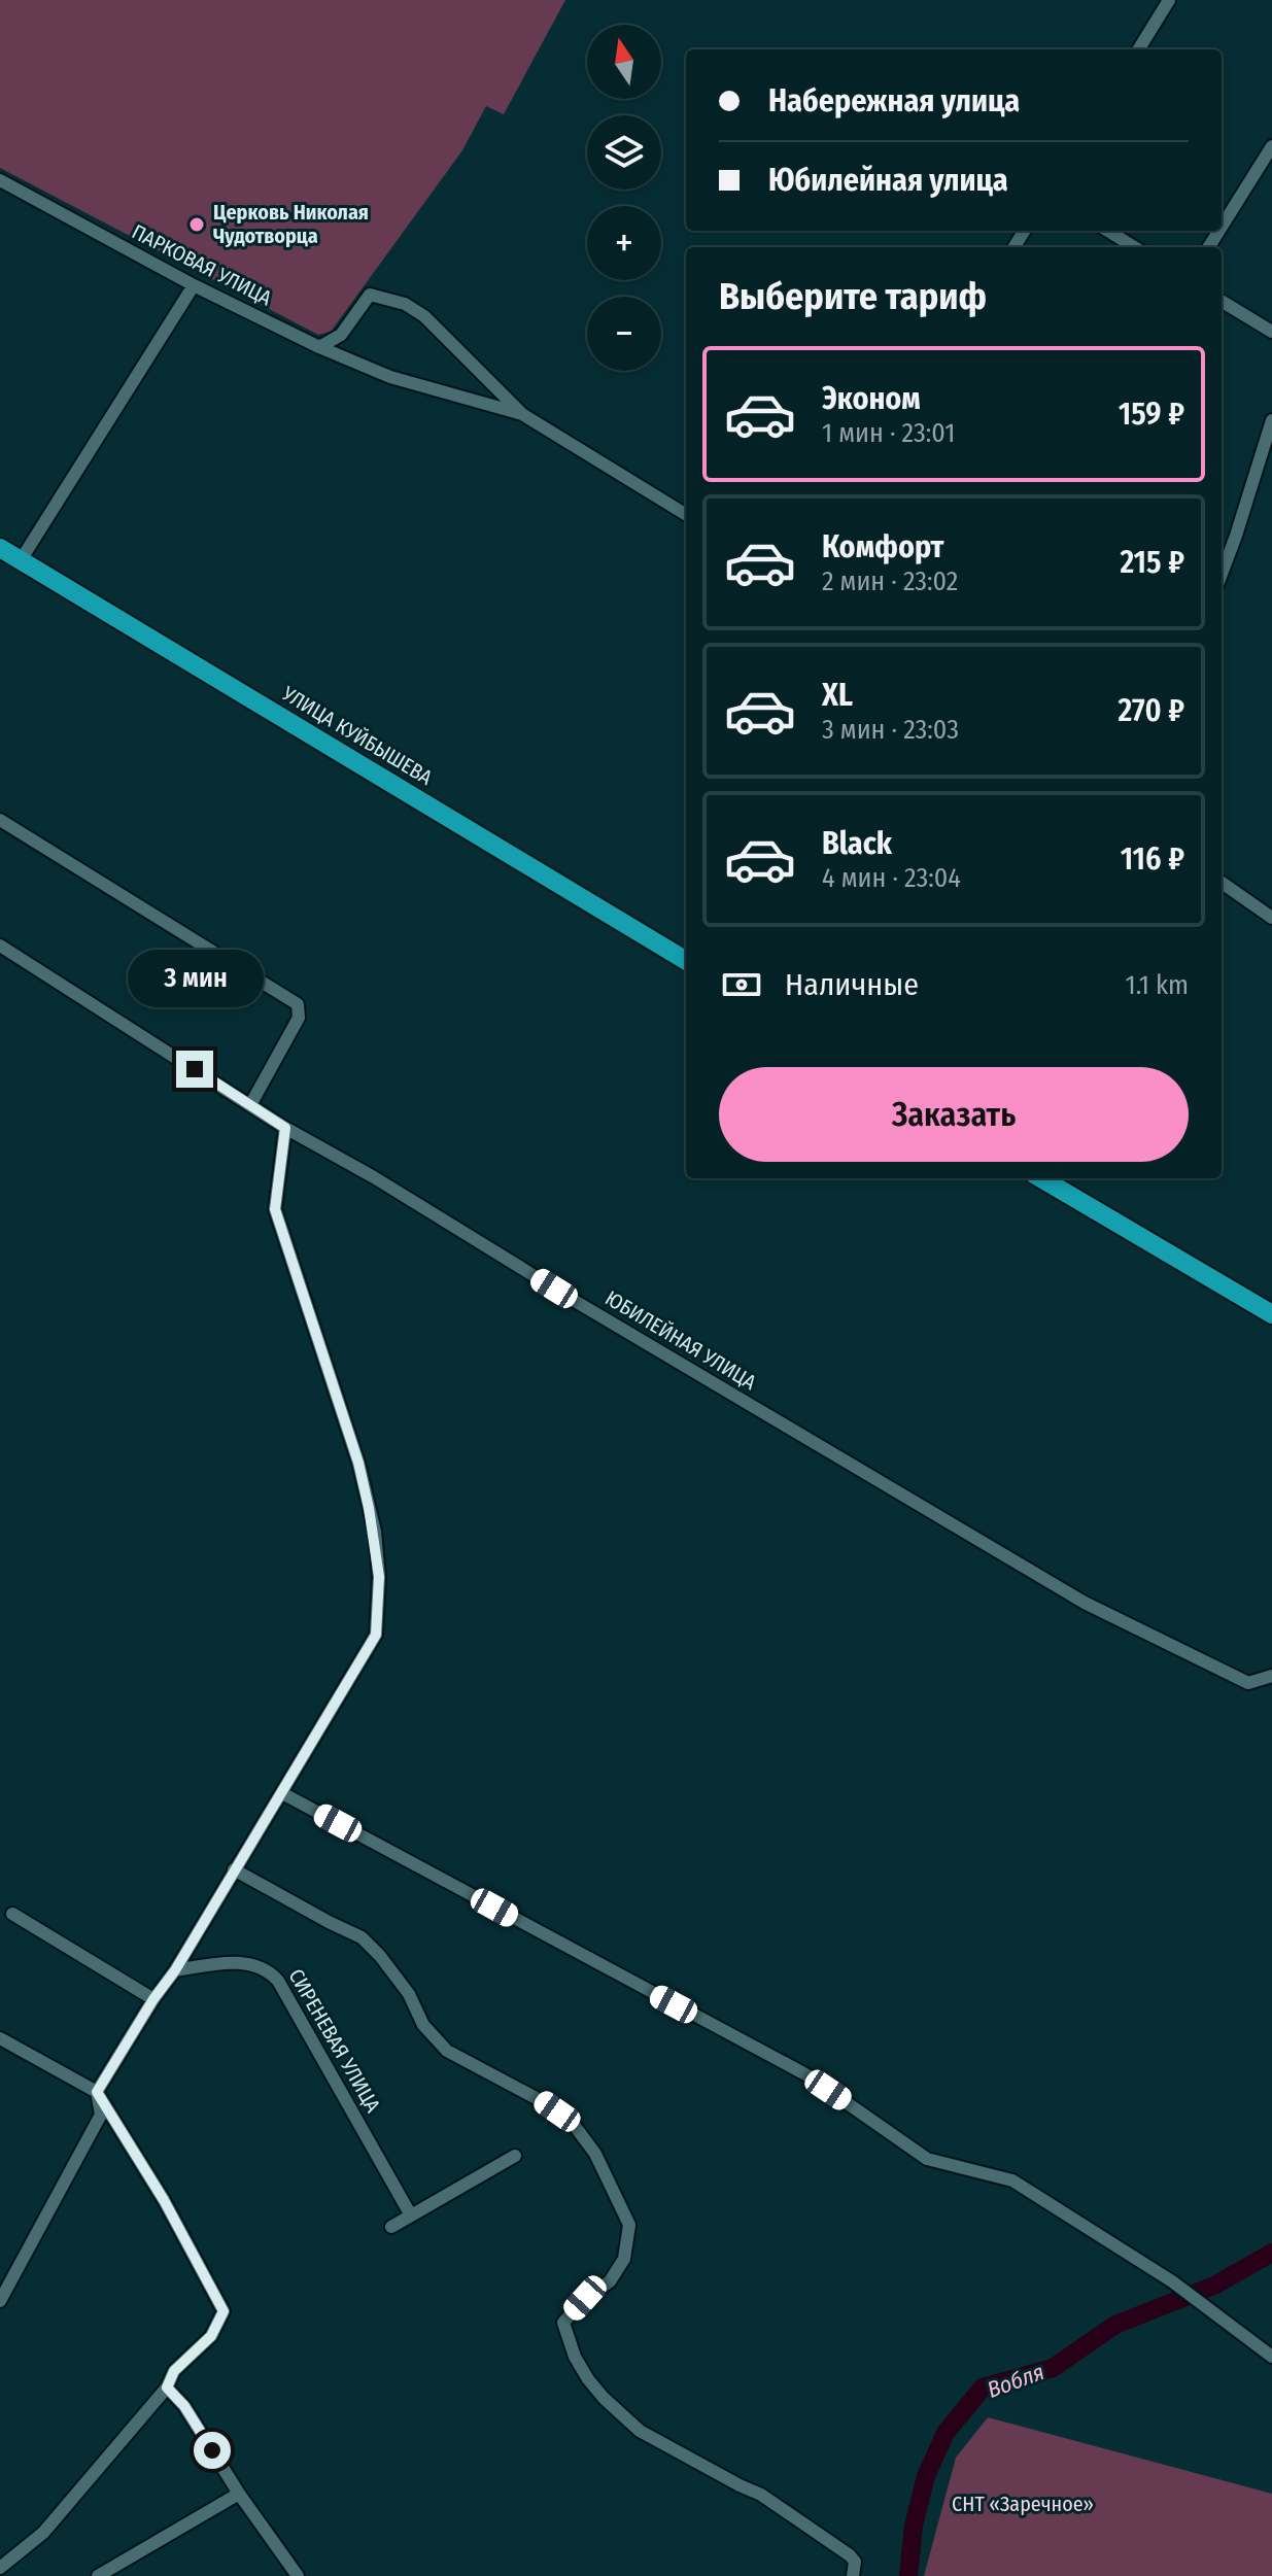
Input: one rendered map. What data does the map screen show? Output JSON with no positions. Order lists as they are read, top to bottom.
{
  "streets": {
    "highway": ["УЛИЦА КУЙБЫШЕВА"],
    "street": ["ПАРКОВАЯ УЛИЦА", "ЮБИЛЕЙНАЯ УЛИЦА", "СИРЕНЕВАЯ УЛИЦА"]
  },
  "water": ["Вобля"],
  "parks": ["СНТ «Заречное»"],
  "places": ["Церковь Николая Чудотворца"],
  "north": "top",
  "page": {
    "map_buttons": ["+", "−"],
    "banner": ["Набережная улица", "Юбилейная улица"],
    "heading": "Выберите тариф",
    "list": [
      {
        "name": "Эконом",
        "note": "1 мин · 23:01",
        "value": "159 ₽"
      },
      {
        "name": "Комфорт",
        "note": "2 мин · 23:02",
        "value": "215 ₽"
      },
      {
        "name": "XL",
        "note": "3 мин · 23:03",
        "value": "270 ₽"
      },
      {
        "name": "Black",
        "note": "4 мин · 23:04",
        "value": "116 ₽"
      }
    ],
    "pay": ["Наличные", "1.1 km"],
    "bubble": "3 мин",
    "buttons": "Заказать"
  }
}
